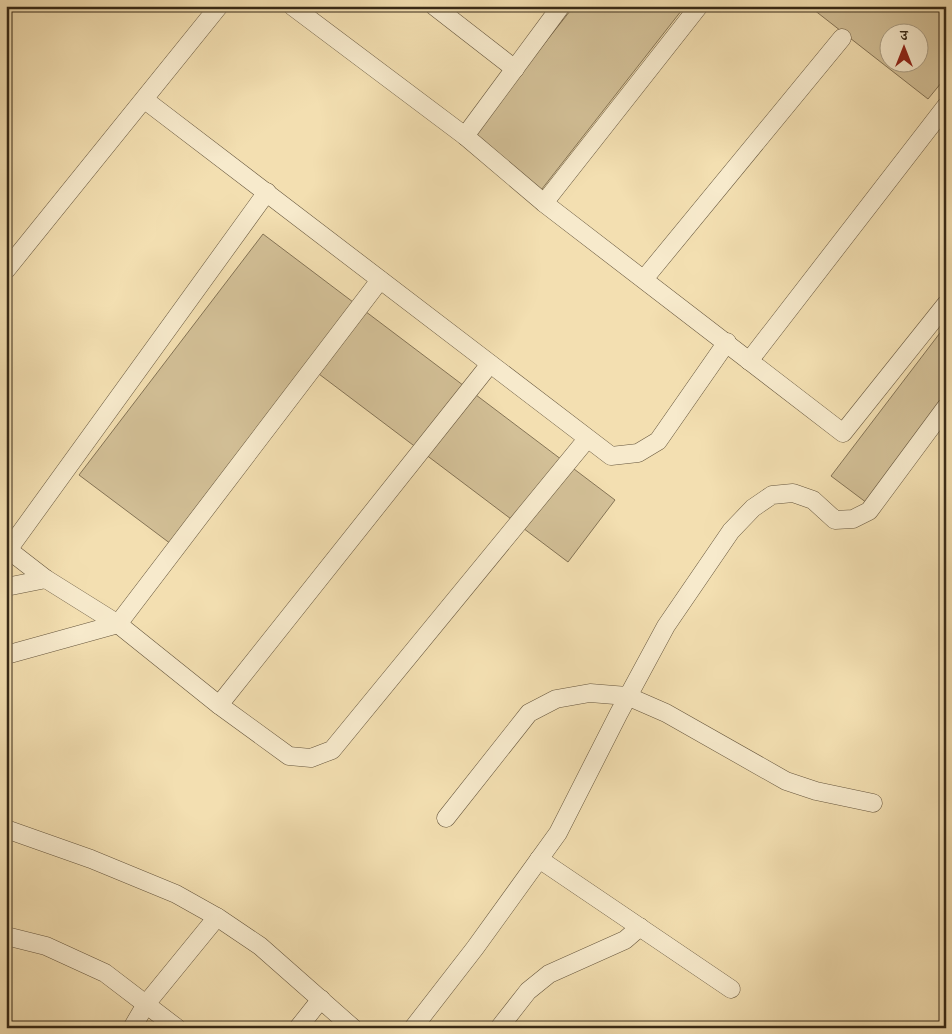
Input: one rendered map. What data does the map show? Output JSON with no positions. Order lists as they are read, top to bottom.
{
  "north": "top"
}
